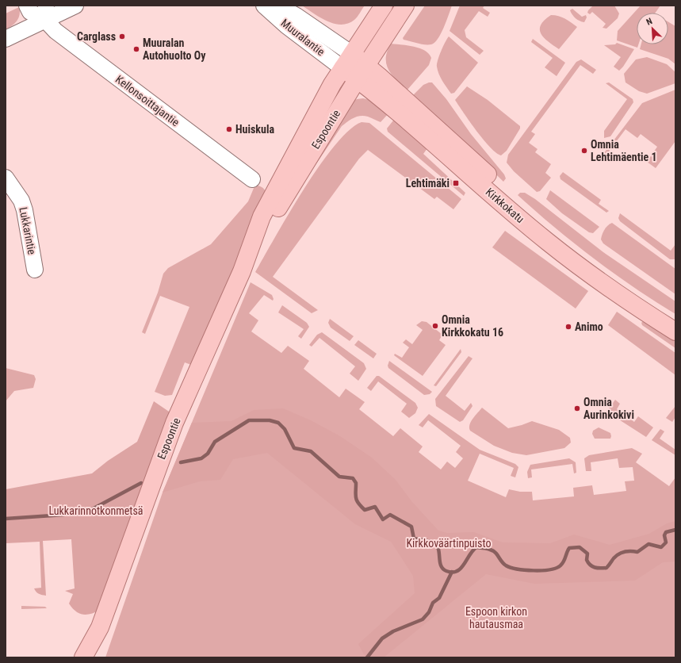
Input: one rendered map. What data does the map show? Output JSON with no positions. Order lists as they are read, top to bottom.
{
  "streets": {
    "main road": ["Espoontie", "Kirkkokatu"],
    "street": ["Muuralantie", "Kellonsoittajantie", "Lukkarintie"]
  },
  "crossings": [
    ["Muuralantie", "Espoontie"],
    ["Muuralantie", "Kirkkokatu"],
    ["Espoontie", "Kirkkokatu"]
  ],
  "parks": ["Lukkarinnotkonmetsä", "Kirkkoväärtinpuisto", "Espoon kirkon hautausmaa"],
  "places": {
    "other": [
      "Carglass",
      "Muuralan Autohuolto Oy",
      "Huiskula",
      "Omnia Lehtimäentie 1",
      "Omnia Kirkkokatu 16",
      "Animo",
      "Omnia Aurinkokivi"
    ],
    "transit": ["Lehtimäki"]
  },
  "north": "top left"
}
